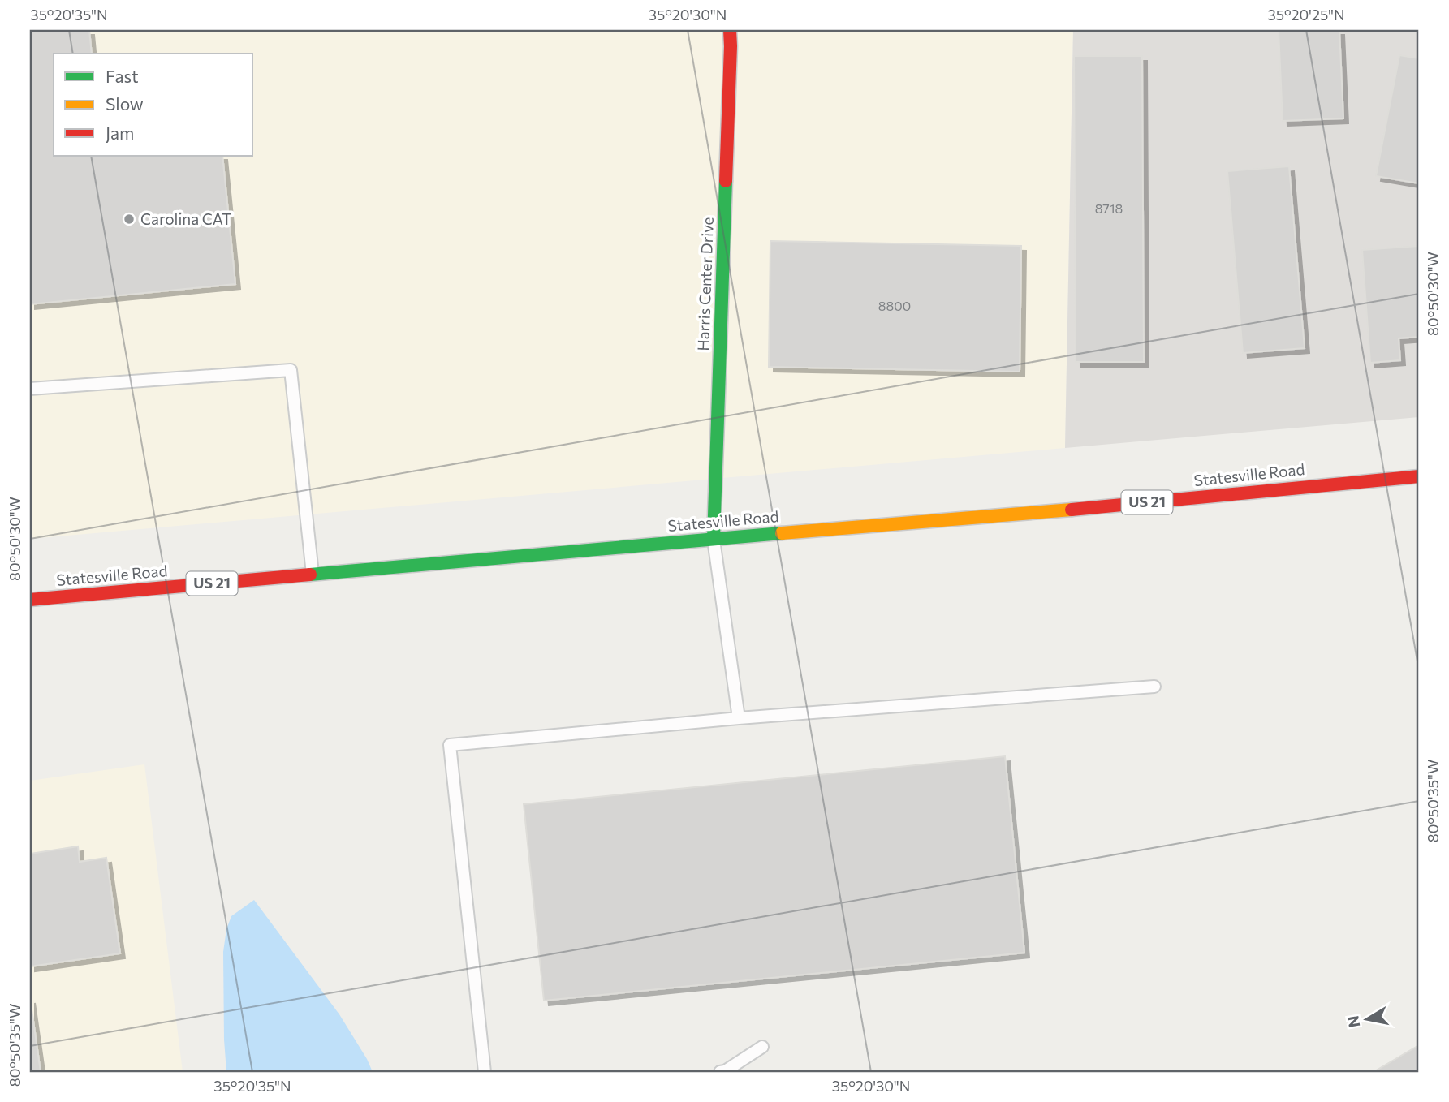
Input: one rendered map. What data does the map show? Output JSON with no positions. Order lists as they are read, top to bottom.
{
  "streets": {
    "main road": ["Harris Center Drive", "Statesville Road", "US 21"]
  },
  "crossings": [
    ["Harris Center Drive", "Statesville Road"]
  ],
  "places": ["Carolina CAT"],
  "house_numbers": ["8718", "8800"],
  "legend": ["Fast", "Slow", "Jam"],
  "north": "left",
  "coordinates": [
    "35°20'35\"N",
    "35°20'30\"N",
    "35°20'25\"N",
    "80°50'30\"W",
    "80°50'35\"W"
  ]
}
